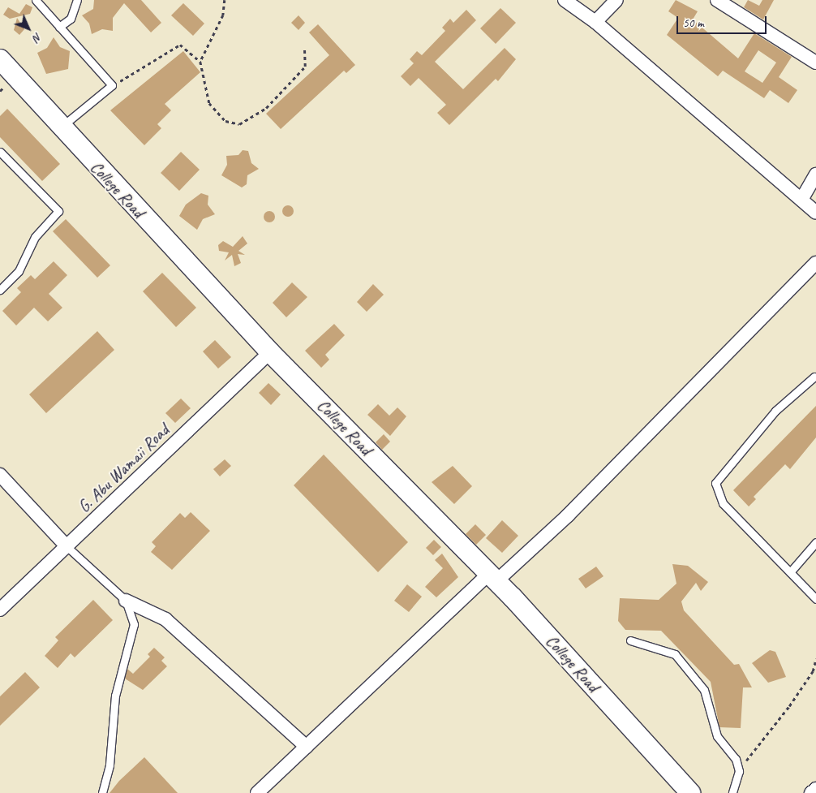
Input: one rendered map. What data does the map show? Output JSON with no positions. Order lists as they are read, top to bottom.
{
  "streets": {
    "street": ["College Road", "G. Abu Wamaii Road"]
  },
  "crossings": [
    ["College Road", "G. Abu Wamaii Road"]
  ],
  "scale_bar": "50 m",
  "north": "bottom right"
}
